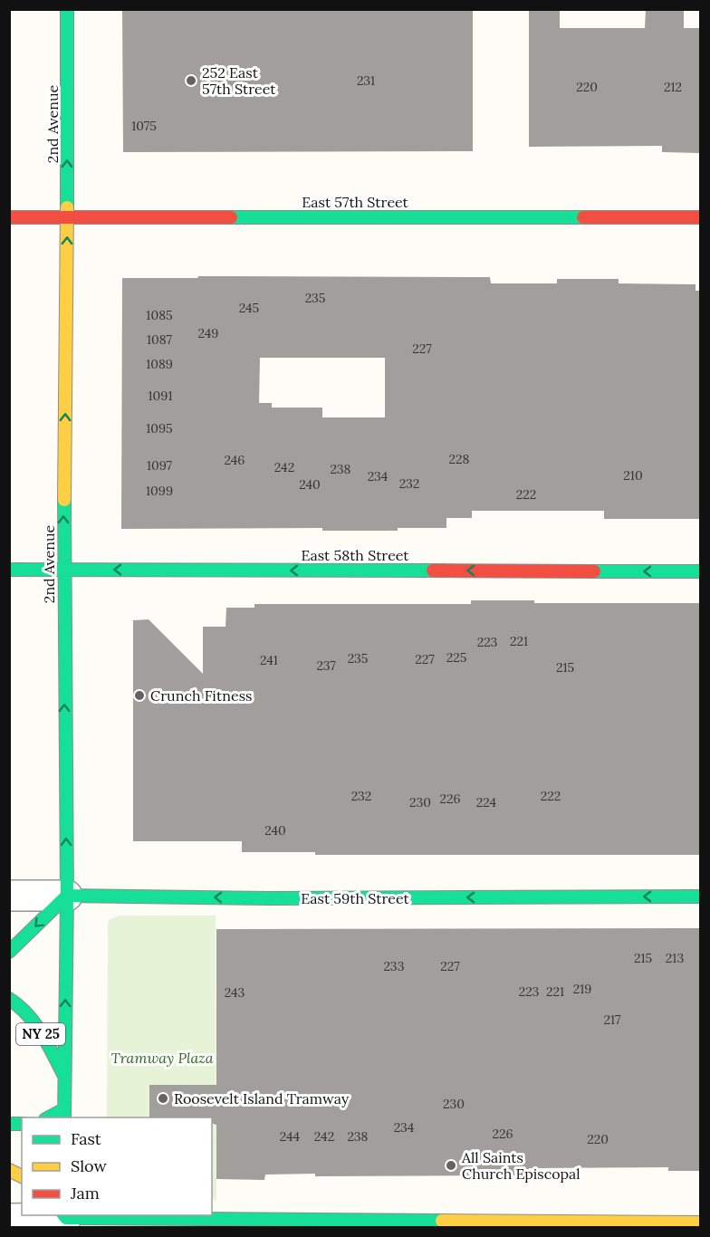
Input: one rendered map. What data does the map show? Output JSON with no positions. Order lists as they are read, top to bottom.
{
  "streets": {
    "main road": [
      "2nd Avenue",
      "East 57th Street",
      "East 58th Street",
      "East 59th Street",
      "NY 25"
    ]
  },
  "crossings": [
    ["2nd Avenue", "East 57th Street"],
    ["2nd Avenue", "East 58th Street"],
    ["2nd Avenue", "East 59th Street"],
    ["2nd Avenue", "NY 25"]
  ],
  "one_way": ["2nd Avenue", "East 58th Street", "East 59th Street"],
  "parks": ["Tramway Plaza"],
  "places": [
    "252 East 57th Street",
    "Crunch Fitness",
    "Roosevelt Island Tramway",
    "All Saints Church Episcopal"
  ],
  "house_numbers": [
    "231",
    "220",
    "212",
    "1075",
    "235",
    "245",
    "1085",
    "249",
    "1087",
    "227",
    "1089",
    "1091",
    "1095",
    "228",
    "246",
    "1097",
    "242",
    "238",
    "210",
    "234",
    "232",
    "240",
    "1099",
    "222",
    "221",
    "223",
    "225",
    "235",
    "227",
    "241",
    "237",
    "215",
    "232",
    "222",
    "226",
    "230",
    "224",
    "240",
    "215",
    "213",
    "233",
    "227",
    "219",
    "223",
    "221",
    "243",
    "217",
    "230",
    "234",
    "226",
    "244",
    "242",
    "238",
    "220"
  ],
  "legend": ["Fast", "Slow", "Jam"]
}
